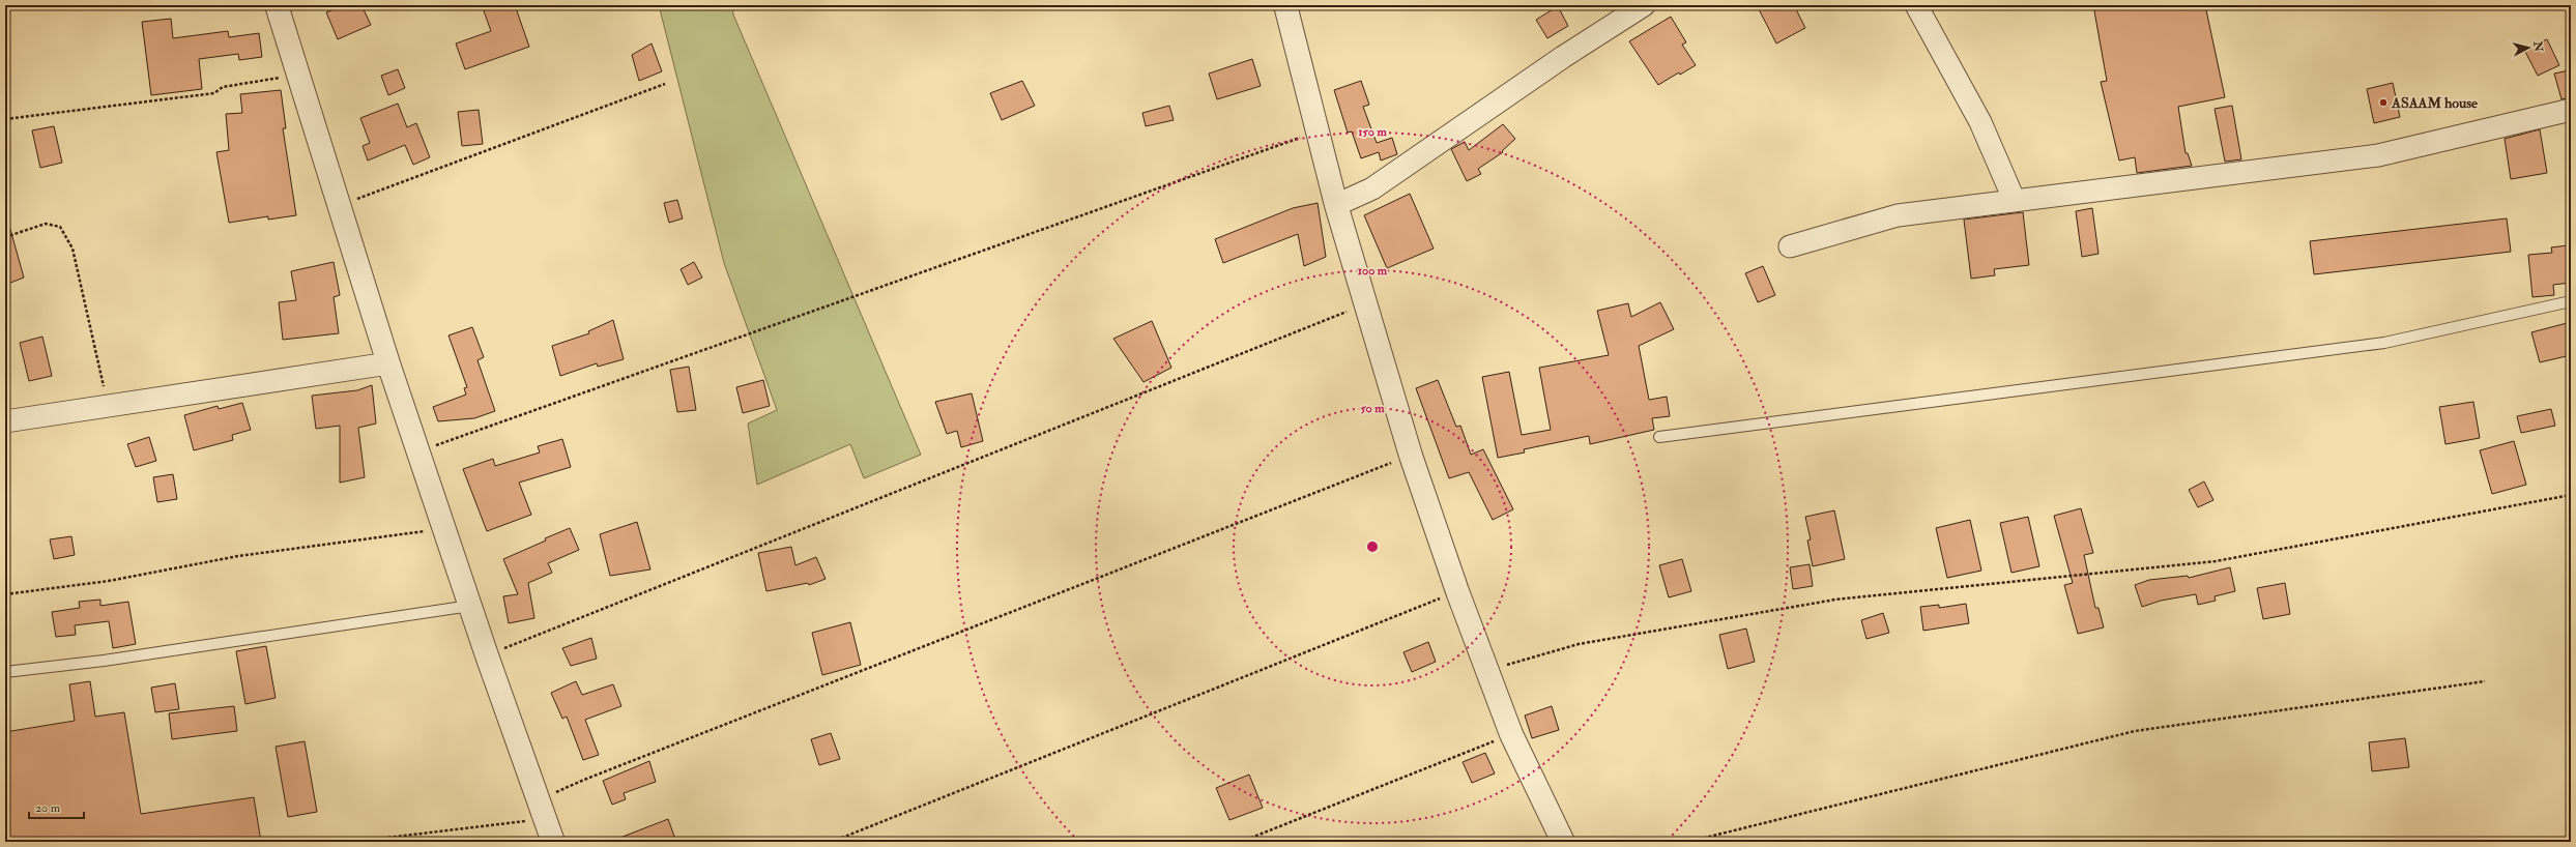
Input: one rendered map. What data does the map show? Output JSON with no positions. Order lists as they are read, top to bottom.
{
  "places": ["ASAAM house"],
  "scale_bar": "20 m",
  "north": "right",
  "rings": ["150 m", "100 m", "50 m"]
}
